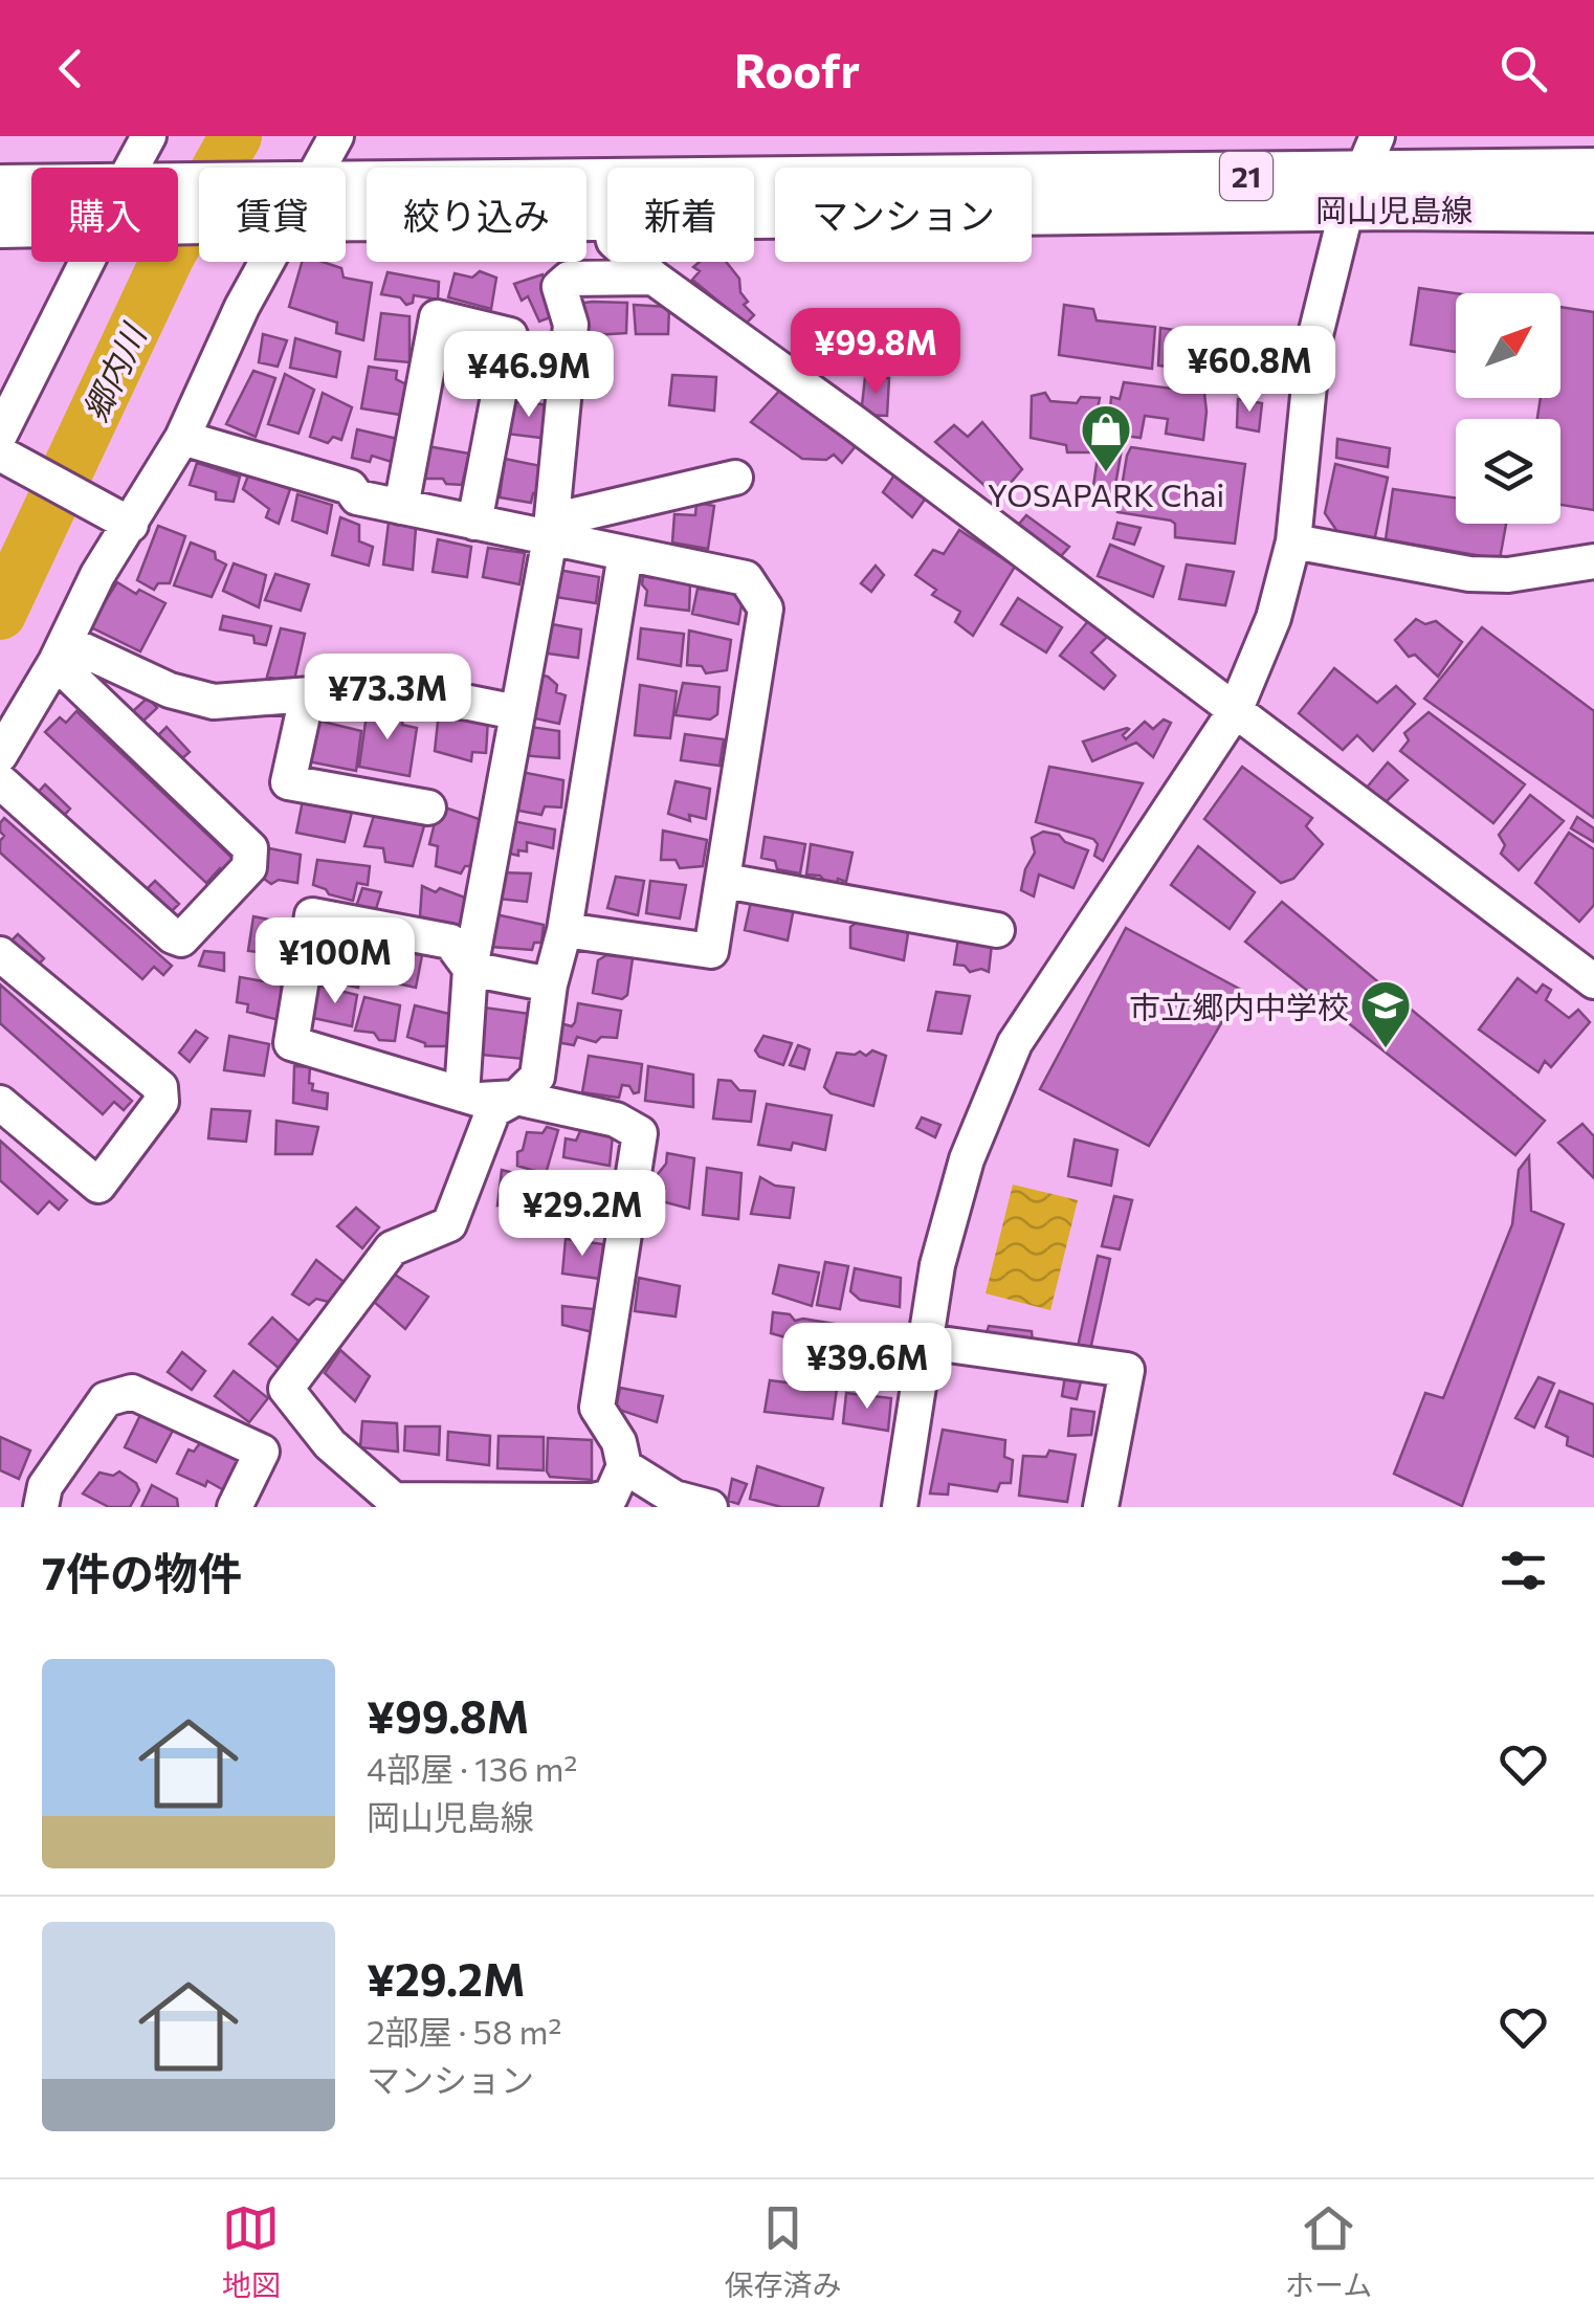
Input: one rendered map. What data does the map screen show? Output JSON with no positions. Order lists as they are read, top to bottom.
{
  "streets": {
    "main road": ["21", "岡山児島線"]
  },
  "water": ["郷内川"],
  "places": {
    "shop": ["YOSAPARK Chai"],
    "school or university": ["市立郷内中学校"]
  },
  "north": "top right",
  "page": {
    "header": "Roofr",
    "chip": [
      "購入",
      "賃貸",
      "絞り込み",
      "新着",
      "マンション"
    ],
    "price": [
      "¥99.8M",
      "¥60.8M",
      "¥46.9M",
      "¥73.3M",
      "¥100M",
      "¥29.2M",
      "¥39.6M"
    ],
    "heading": "7件の物件",
    "list": [
      {
        "name": "¥99.8M",
        "note": "4部屋 · 136 m² · 岡山児島線"
      },
      {
        "name": "¥29.2M",
        "note": "2部屋 · 58 m² · マンション"
      }
    ],
    "tabs": ["地図", "保存済み", "ホーム"]
  }
}
